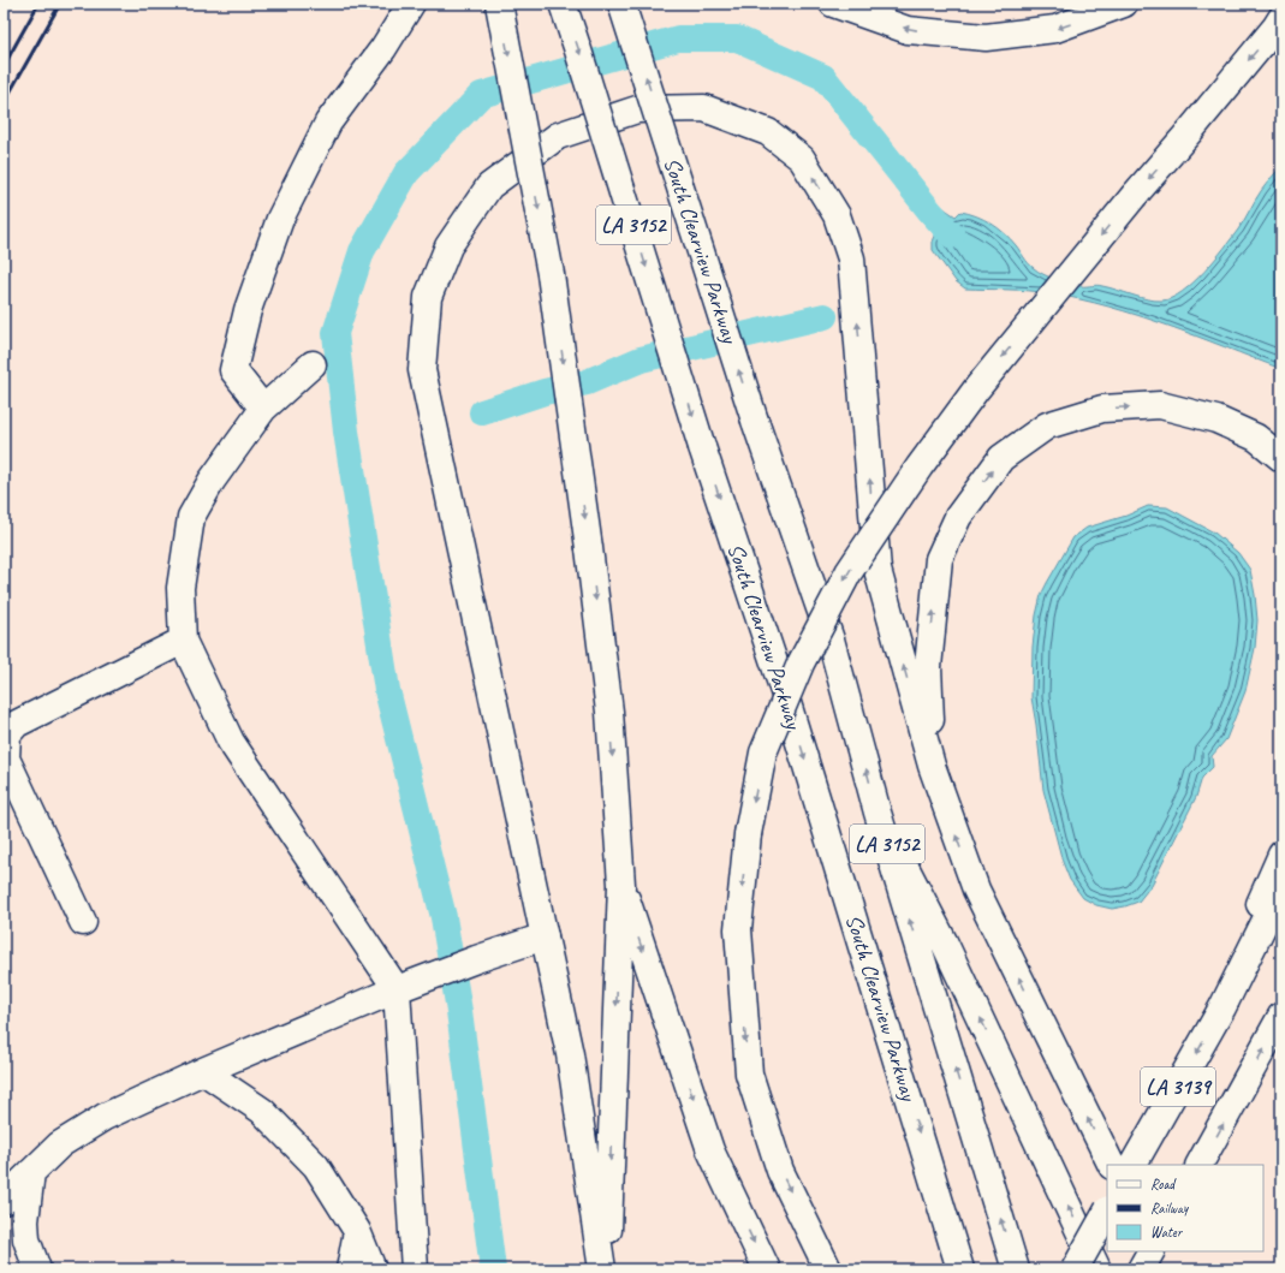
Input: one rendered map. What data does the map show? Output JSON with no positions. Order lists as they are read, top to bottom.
{
  "streets": {
    "main road": ["LA 3152", "South Clearview Parkway", "LA 3139"]
  },
  "legend": ["Road", "Railway", "Water"]
}
